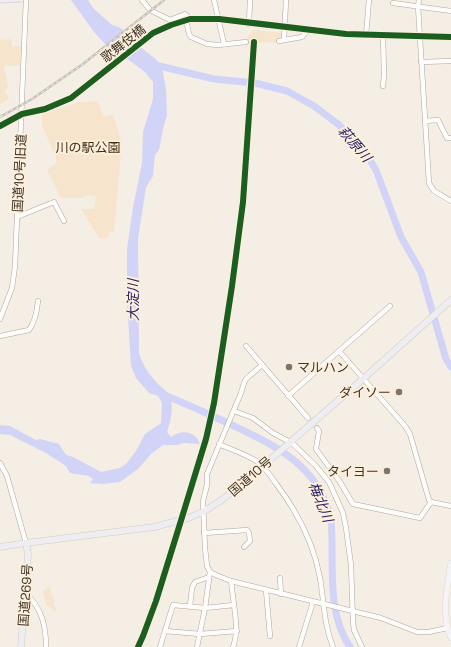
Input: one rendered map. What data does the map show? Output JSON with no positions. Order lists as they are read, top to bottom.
{
  "streets": {
    "highway": ["国道10号", "国道269号"],
    "street": ["歌舞伎橋", "国道10号旧道"]
  },
  "crossings": [
    ["歌舞伎橋", "国道10号旧道"],
    ["国道10号", "国道269号"]
  ],
  "water": ["萩原川", "大淀川", "梅北川"],
  "parks": ["川の駅公園"],
  "places": ["マルハン", "ダイソー", "タイヨー"]
}
